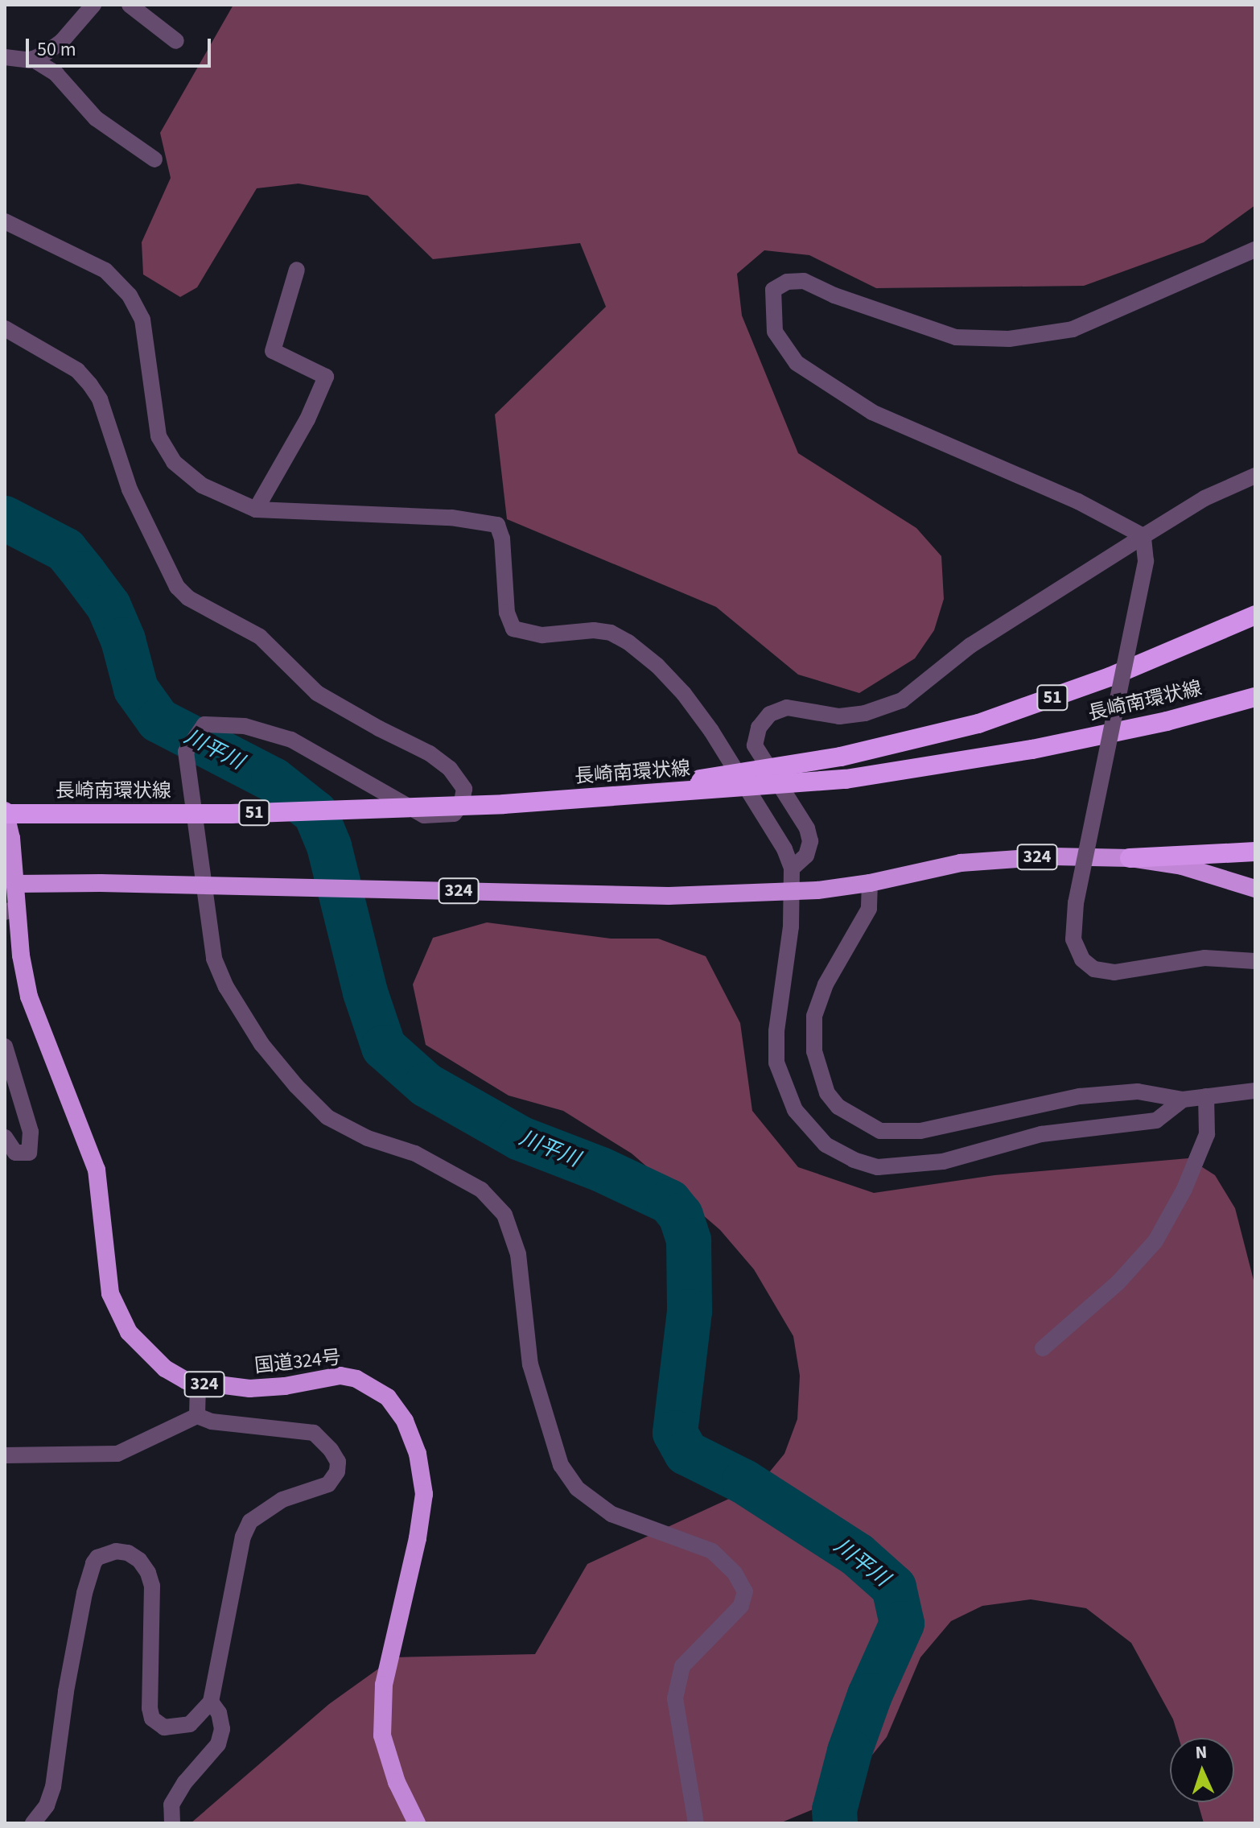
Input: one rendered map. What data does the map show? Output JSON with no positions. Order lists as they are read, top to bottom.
{
  "streets": {
    "highway": [
      "51",
      "長崎南環状線",
      "324",
      "国道324号"
    ]
  },
  "crossings": [
    ["51", "長崎南環状線"],
    ["長崎南環状線", "国道324号"],
    ["324", "国道324号"]
  ],
  "water": ["川平川"],
  "scale_bar": "50 m",
  "north": "top"
}
